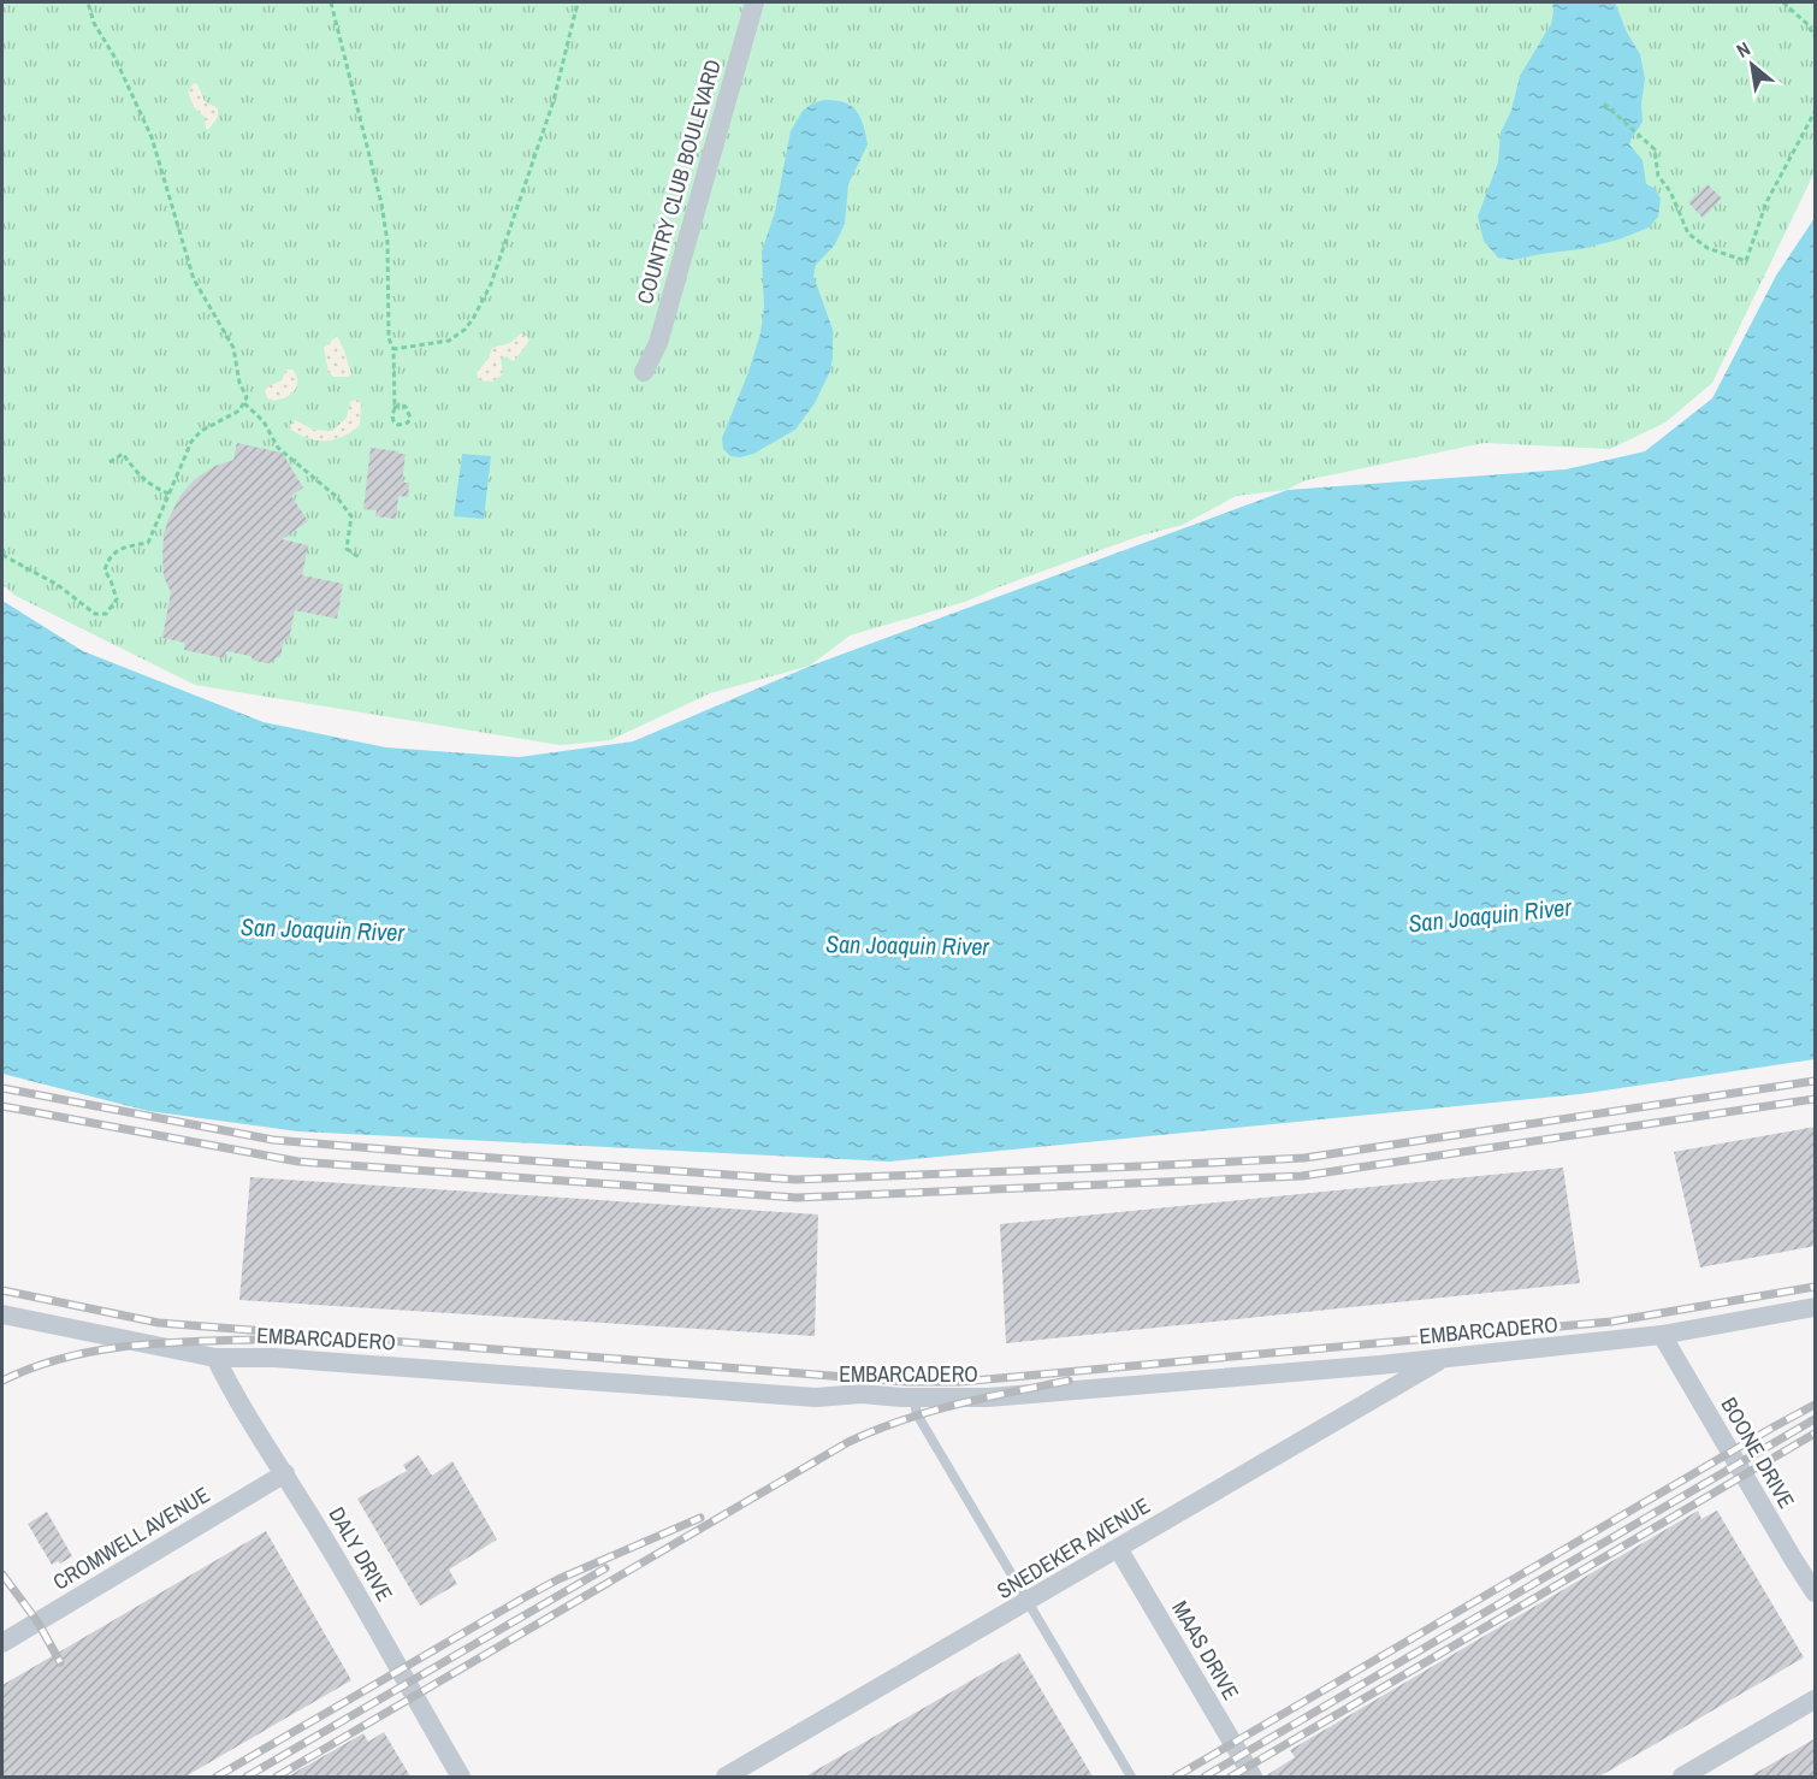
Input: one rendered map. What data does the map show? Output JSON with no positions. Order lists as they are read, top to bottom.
{
  "streets": {
    "street": [
      "COUNTRY CLUB BOULEVARD",
      "EMBARCADERO",
      "BOONE DRIVE",
      "CROMWELL AVENUE",
      "SNEDEKER AVENUE",
      "DALY DRIVE",
      "MAAS DRIVE"
    ]
  },
  "crossings": [
    ["EMBARCADERO", "BOONE DRIVE"],
    ["EMBARCADERO", "SNEDEKER AVENUE"],
    ["EMBARCADERO", "DALY DRIVE"],
    ["CROMWELL AVENUE", "DALY DRIVE"],
    ["SNEDEKER AVENUE", "MAAS DRIVE"]
  ],
  "water": ["San Joaquin River"],
  "north": "top left"
}
